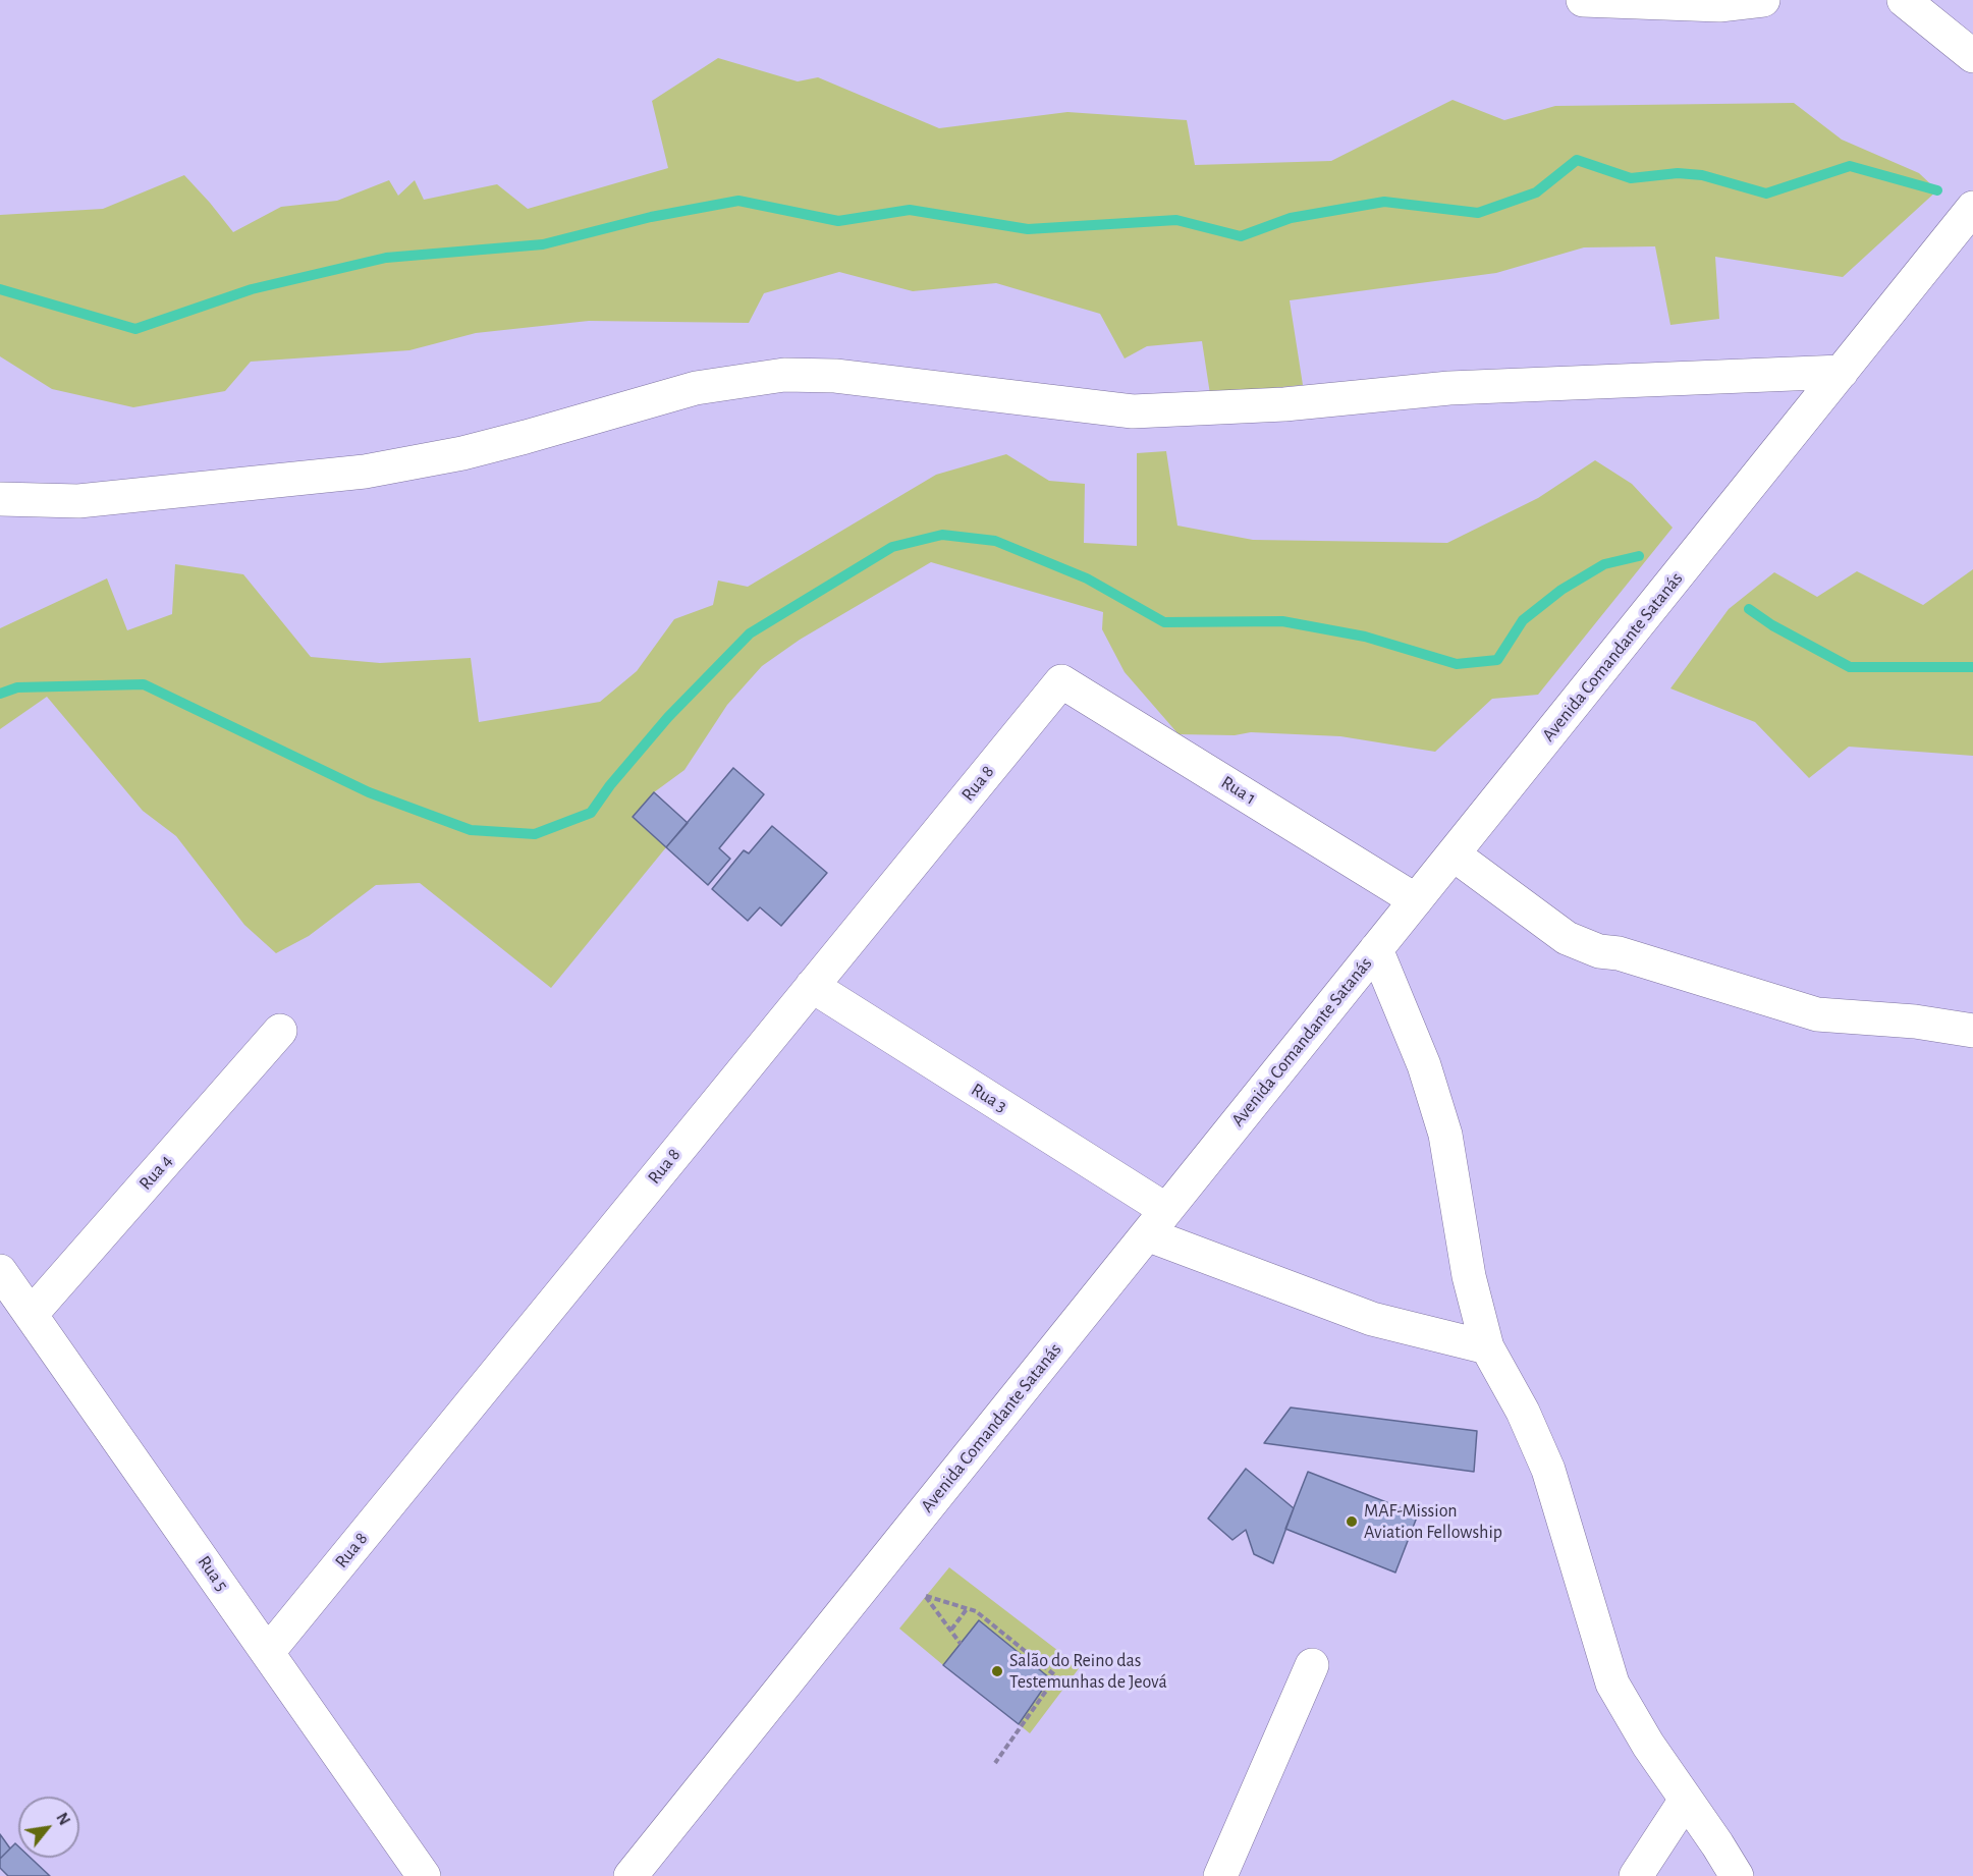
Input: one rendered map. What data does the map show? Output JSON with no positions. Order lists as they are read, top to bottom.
{
  "streets": {
    "street": [
      "Avenida Comandante Satanás",
      "Rua 8",
      "Rua 1",
      "Rua 3",
      "Rua 4",
      "Rua 5"
    ]
  },
  "crossings": [
    ["Avenida Comandante Satanás", "Rua 1"],
    ["Avenida Comandante Satanás", "Rua 3"],
    ["Rua 8", "Rua 1"],
    ["Rua 8", "Rua 3"],
    ["Rua 8", "Rua 5"],
    ["Rua 4", "Rua 5"]
  ],
  "places": ["MAF-Mission Aviation Fellowship", "Salão do Reino das Testemunhas de Jeová"],
  "north": "top right"
}
